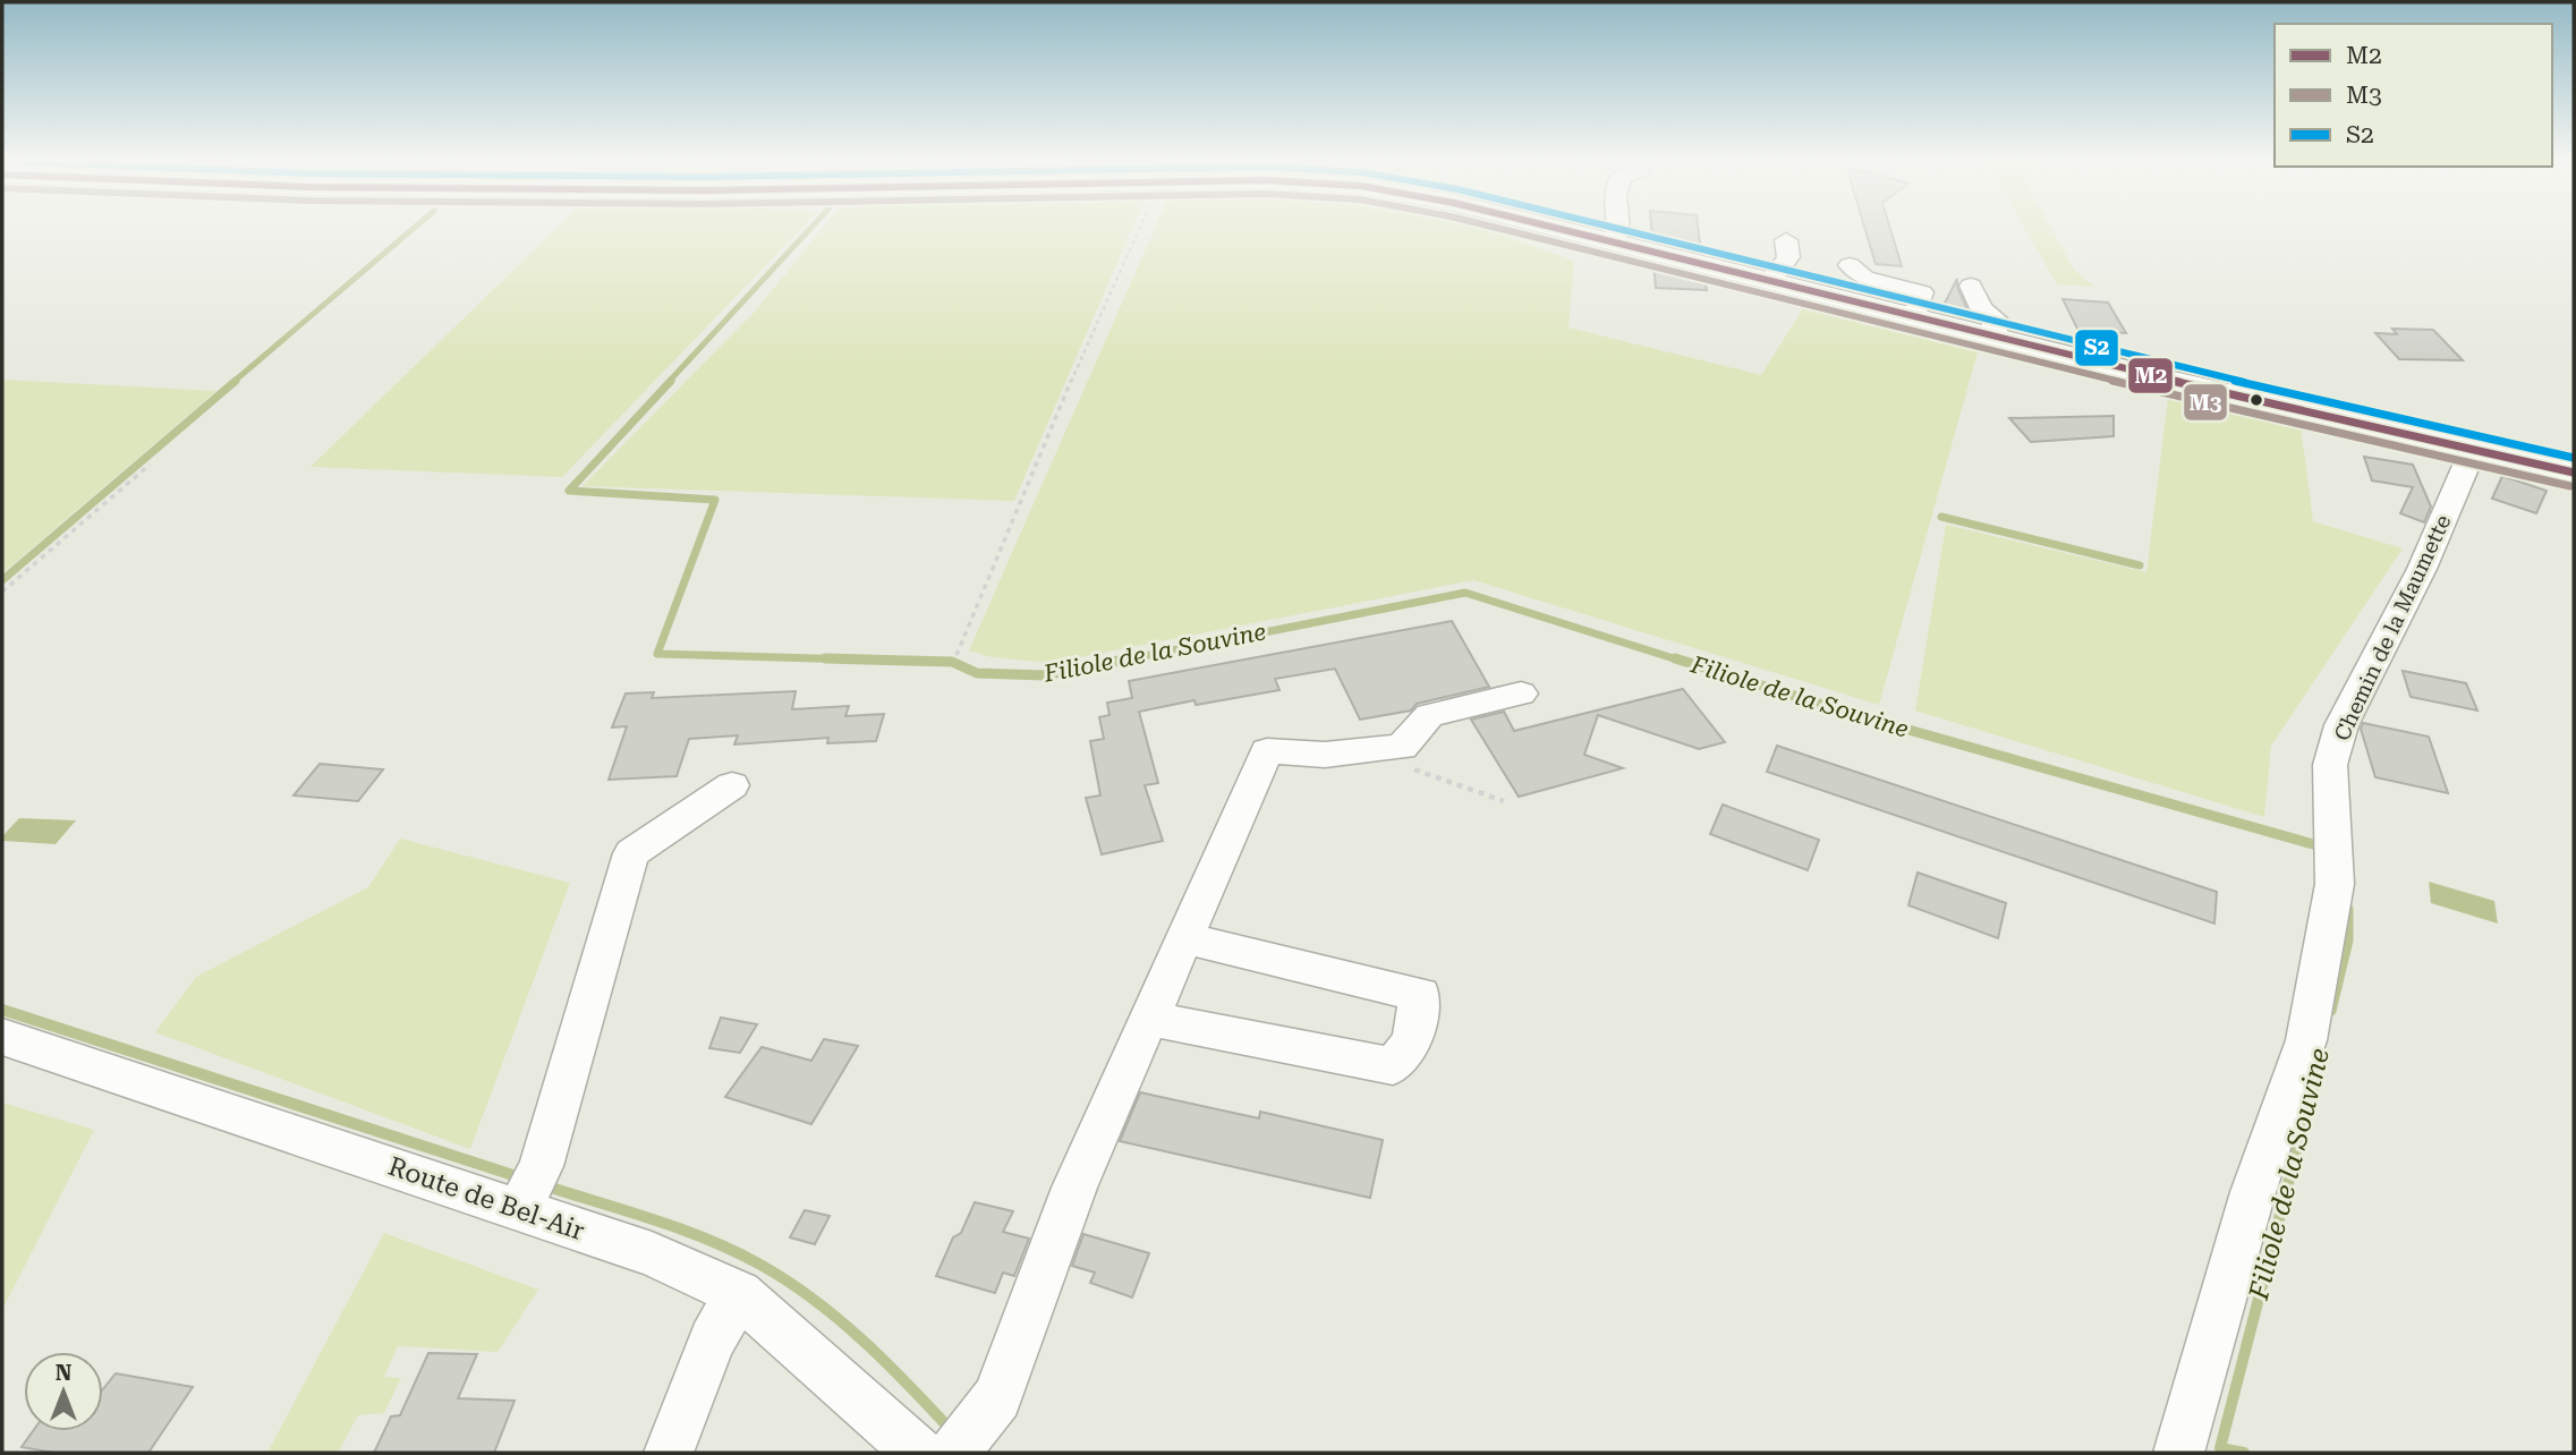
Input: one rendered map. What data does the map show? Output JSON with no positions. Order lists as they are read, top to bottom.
{
  "streets": {
    "street": ["Chemin de la Maumette", "Route de Bel-Air"]
  },
  "water": ["Filiole de la Souvine"],
  "lines": ["transit line M2", "transit line M3", "transit line S2"],
  "legend": ["M2", "M3", "S2"],
  "north": "top"
}
